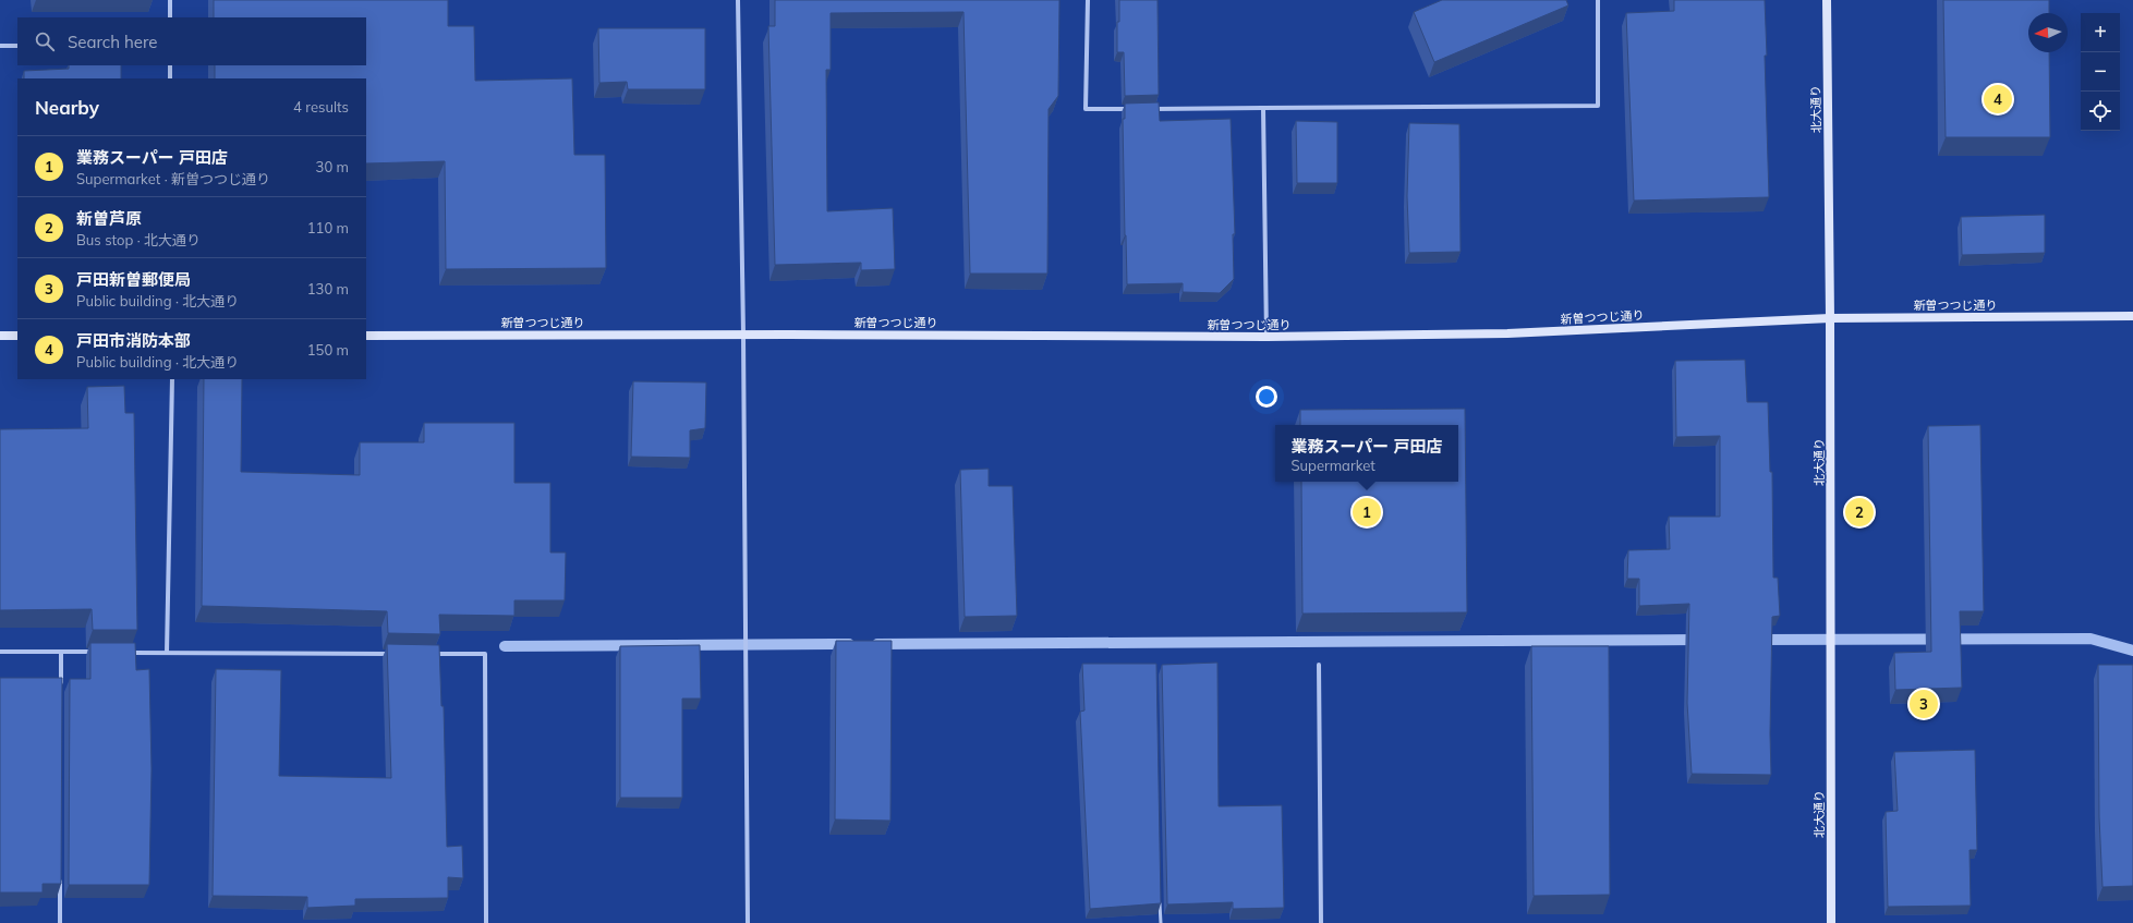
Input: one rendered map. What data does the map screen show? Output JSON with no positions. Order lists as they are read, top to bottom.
{
  "streets": {
    "street": ["北大通り", "新曽つつじ通り"]
  },
  "crossings": [
    ["北大通り", "新曽つつじ通り"]
  ],
  "north": "left",
  "page": {
    "map_buttons": ["+", "−"],
    "search": "Search here",
    "heading": ["Nearby", "4 results"],
    "pins": [
      "4",
      "1",
      "2",
      "3"
    ],
    "list": [
      {
        "mark": "1",
        "name": "業務スーパー 戸田店",
        "note": "Supermarket · 新曽つつじ通り",
        "value": "30 m"
      },
      {
        "mark": "2",
        "name": "新曽芦原",
        "note": "Bus stop · 北大通り",
        "value": "110 m"
      },
      {
        "mark": "3",
        "name": "戸田新曽郵便局",
        "note": "Public building · 北大通り",
        "value": "130 m"
      },
      {
        "mark": "4",
        "name": "戸田市消防本部",
        "note": "Public building · 北大通り",
        "value": "150 m"
      }
    ],
    "popup": ["業務スーパー 戸田店", "Supermarket"]
  }
}
